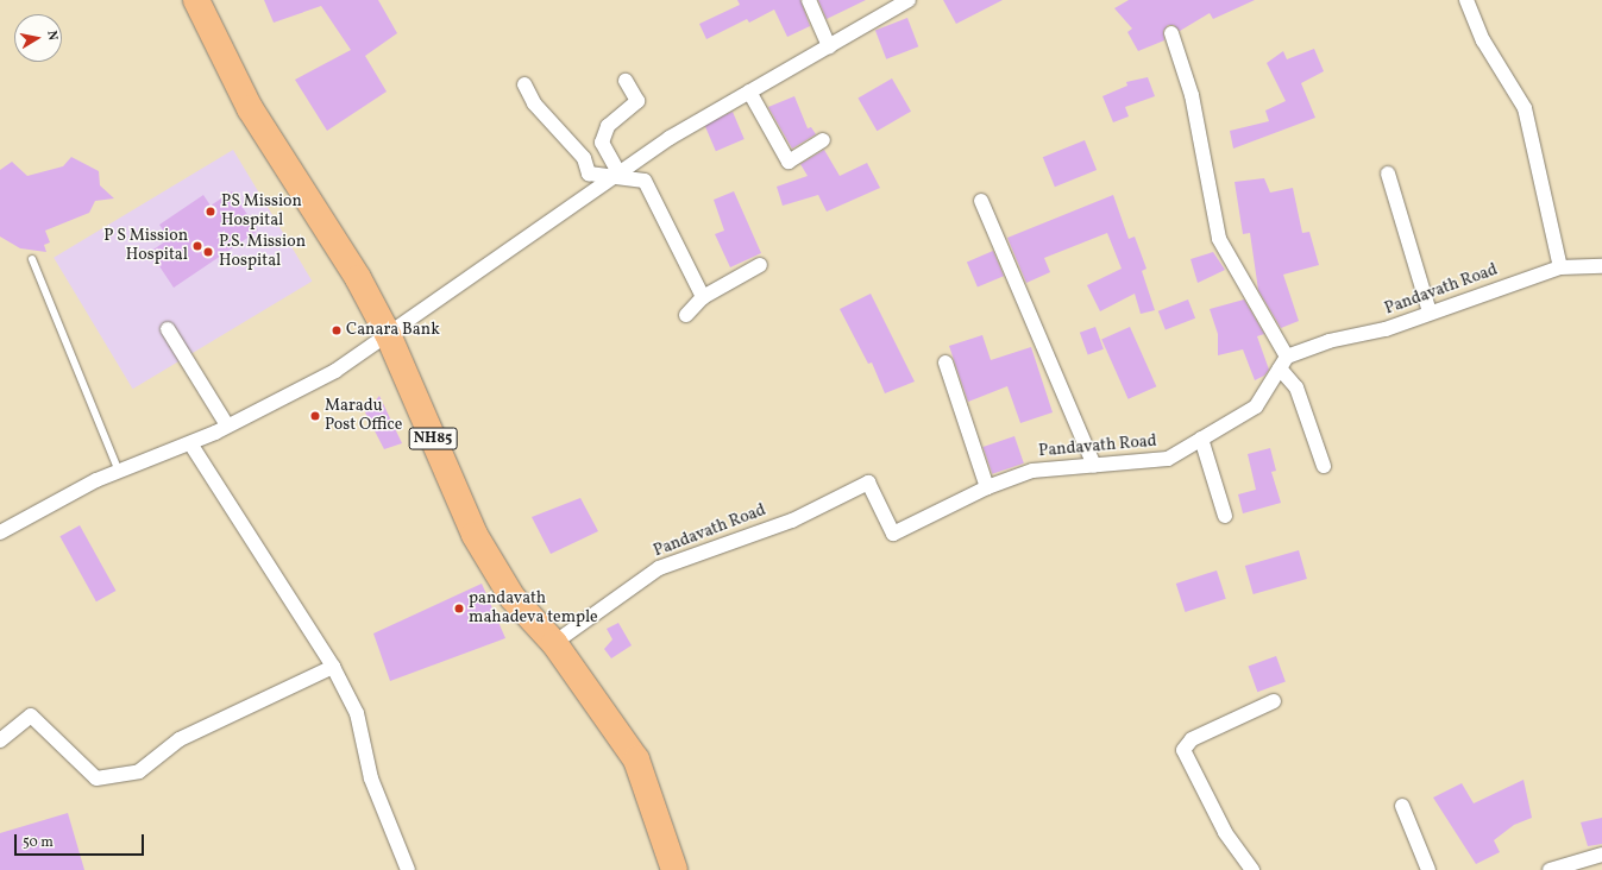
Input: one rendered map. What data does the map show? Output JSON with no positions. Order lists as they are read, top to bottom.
{
  "streets": {
    "highway": ["NH85"],
    "street": ["Pandavath Road"]
  },
  "crossings": [
    ["Pandavath Road", "NH85"]
  ],
  "places": [
    "PS Mission Hospital",
    "P S Mission Hospital",
    "P.S. Mission Hospital",
    "Canara Bank",
    "Maradu Post Office",
    "pandavath mahadeva temple"
  ],
  "scale_bar": "50 m",
  "north": "right"
}
